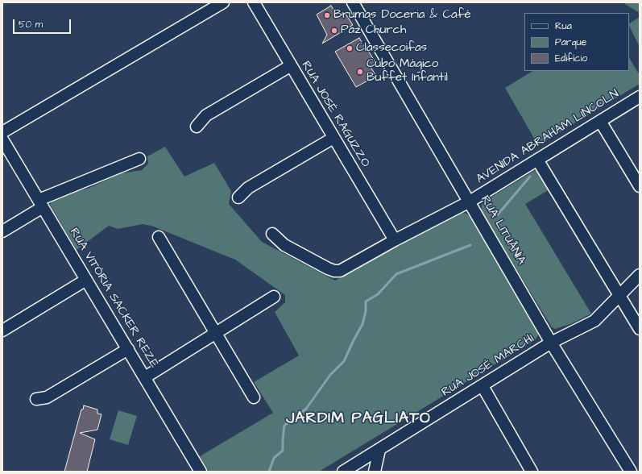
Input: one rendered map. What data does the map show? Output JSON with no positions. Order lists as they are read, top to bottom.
{
  "streets": {
    "street": [
      "RUA JOSÉ RAGUZZO",
      "AVENIDA ABRAHAM LINCOLN",
      "RUA LITUÂNIA",
      "RUA VITÓRIA SACKER REZE",
      "RUA JOSÉ MARCHI"
    ]
  },
  "crossings": [
    ["RUA JOSÉ RAGUZZO", "AVENIDA ABRAHAM LINCOLN"],
    ["AVENIDA ABRAHAM LINCOLN", "RUA LITUÂNIA"],
    ["RUA LITUÂNIA", "RUA JOSÉ MARCHI"]
  ],
  "districts": ["JARDIM PAGLIATO"],
  "places": [
    "Brumas Doceria & Café",
    "Paz Church",
    "Classecoifas",
    "Cubo Mágico Buffet Infantil"
  ],
  "legend": ["Rua", "Parque", "Edifício"],
  "scale_bar": "50 m"
}
